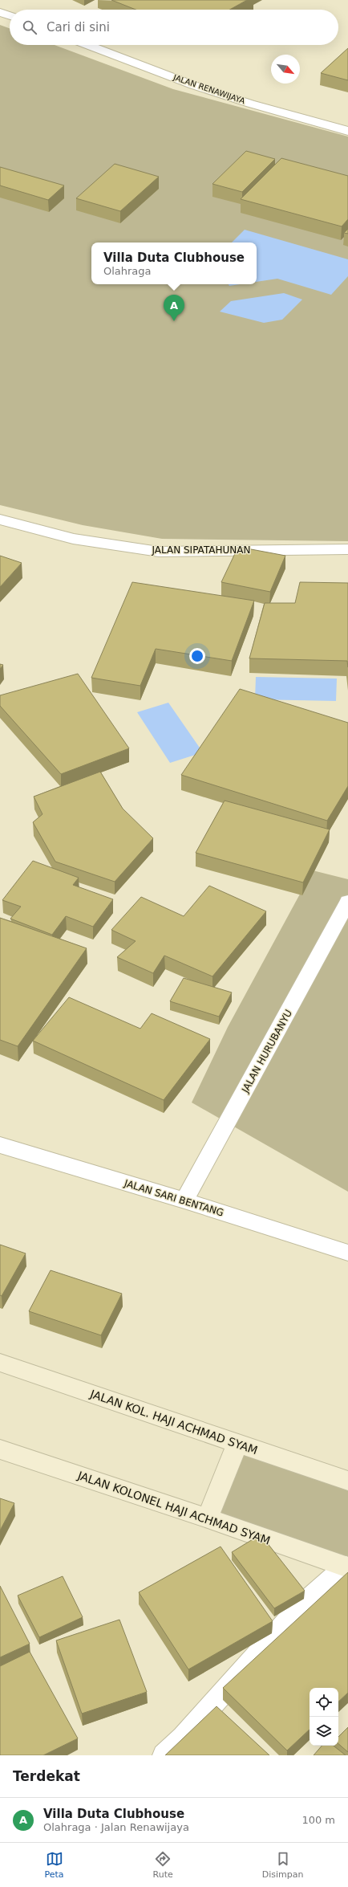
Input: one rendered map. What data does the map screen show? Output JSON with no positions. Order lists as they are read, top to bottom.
{
  "streets": {
    "main road": ["JALAN KOL. HAJI ACHMAD SYAM", "JALAN KOLONEL HAJI ACHMAD SYAM"],
    "street": [
      "JALAN RENAWIJAYA",
      "JALAN SIPATAHUNAN",
      "JALAN HURUBANYU",
      "JALAN SARI BENTANG"
    ]
  },
  "crossings": [
    ["JALAN HURUBANYU", "JALAN SARI BENTANG"]
  ],
  "north": "bottom right",
  "page": {
    "search": "Cari di sini",
    "popup": ["Villa Duta Clubhouse", "Olahraga"],
    "pins": "A",
    "heading": "Terdekat",
    "list": [
      {
        "mark": "A",
        "name": "Villa Duta Clubhouse",
        "note": "Olahraga · Jalan Renawijaya",
        "value": "100 m"
      }
    ],
    "nav": ["Peta", "Rute", "Disimpan"]
  }
}
